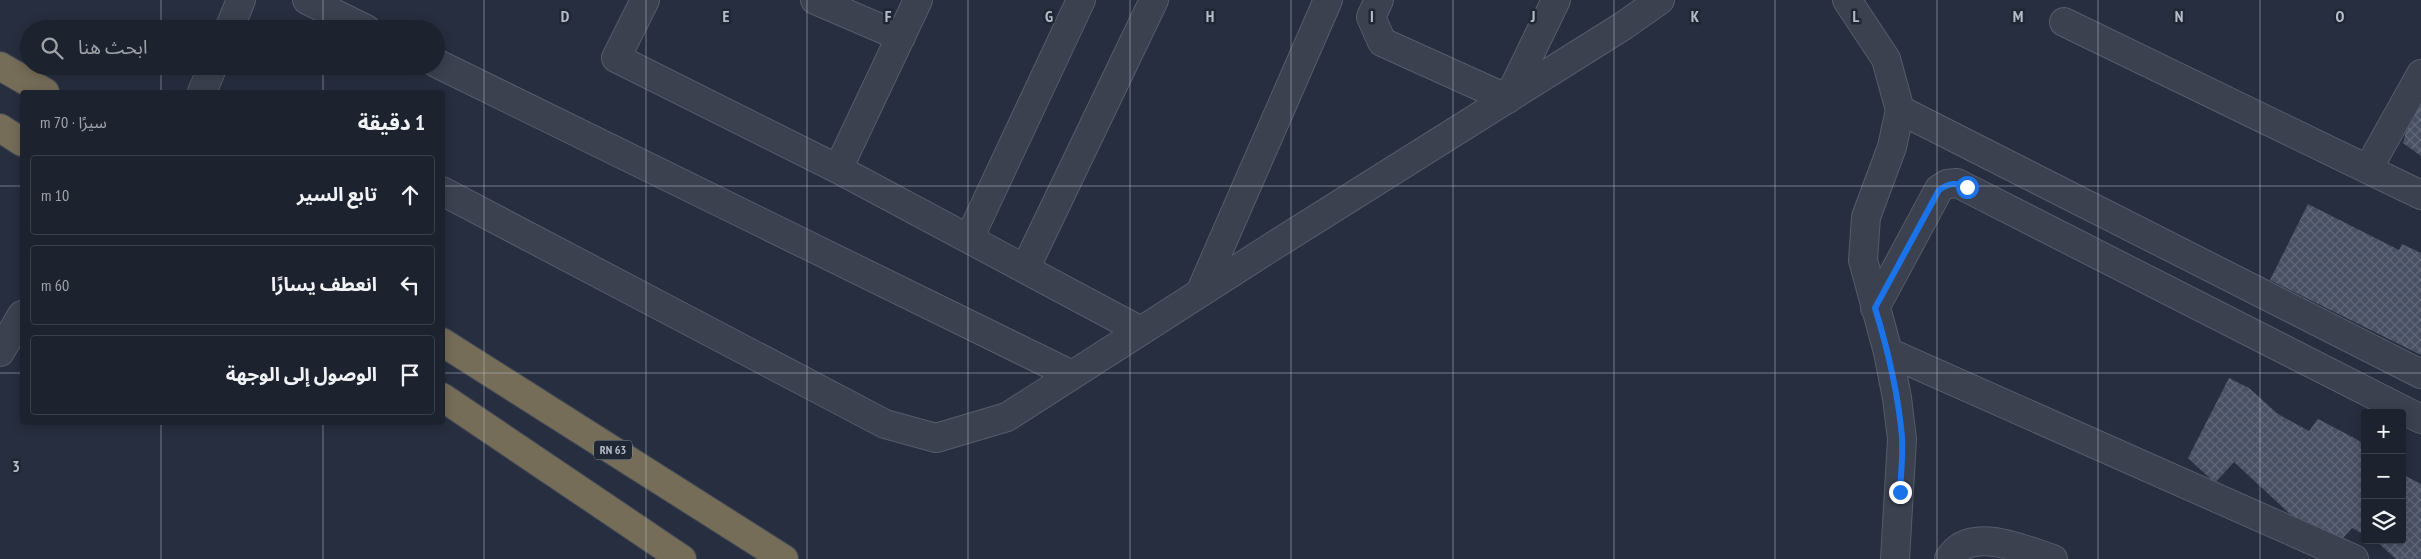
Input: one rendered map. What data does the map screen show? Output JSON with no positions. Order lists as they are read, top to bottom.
{
  "streets": {
    "highway": ["RN 63"]
  },
  "page": {
    "search": "ابحث هنا",
    "heading": ["1 دقيقة", "سيرًا · 70 m"],
    "list": [
      ["تابع السير", "10 m"],
      ["انعطف يسارًا", "60 m"],
      "الوصول إلى الوجهة"
    ],
    "map_buttons": ["+", "−"]
  },
  "grid": {
    "columns": [
      "D",
      "E",
      "F",
      "G",
      "H",
      "I",
      "J",
      "K",
      "L",
      "M",
      "N",
      "O"
    ],
    "rows": ["3"]
  }
}
